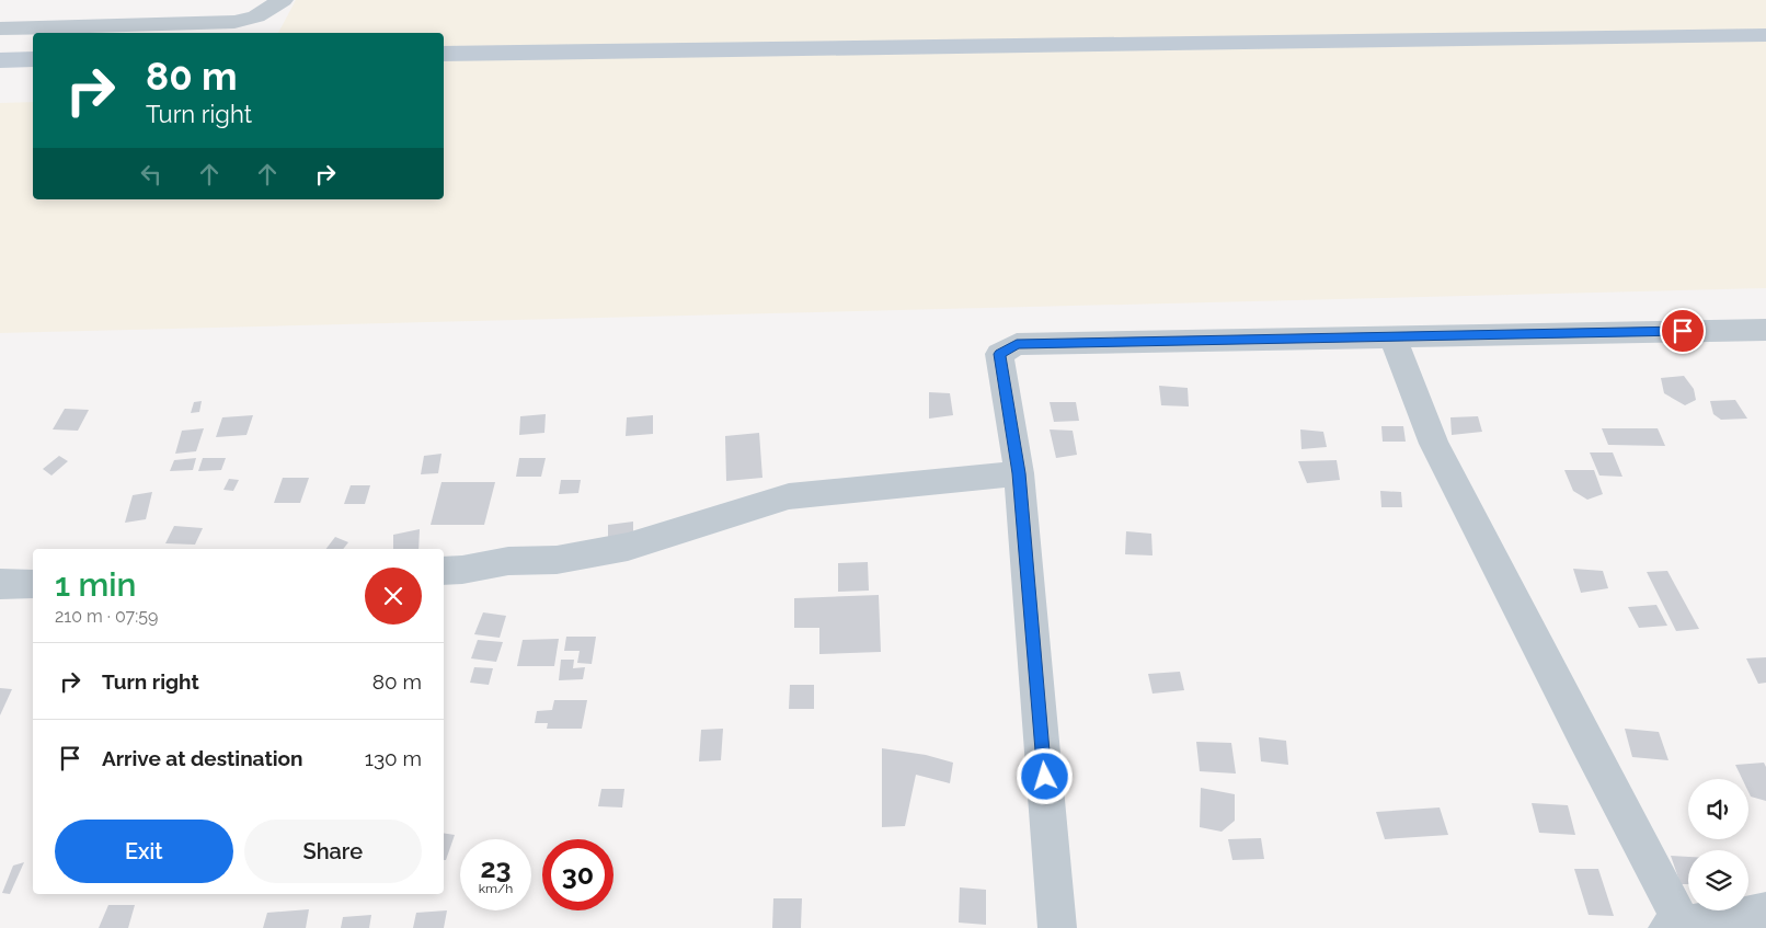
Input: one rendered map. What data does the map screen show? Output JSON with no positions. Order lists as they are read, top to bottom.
{
  "page": {
    "turn": ["80 m", "Turn right"],
    "heading": ["1 min", "210 m · 07:59"],
    "list": [
      {
        "name": "Turn right",
        "value": "80 m"
      },
      {
        "name": "Arrive at destination",
        "value": "130 m"
      }
    ],
    "buttons": ["Exit", "Share"],
    "speed": "23 km/h",
    "limit": "30"
  }
}
